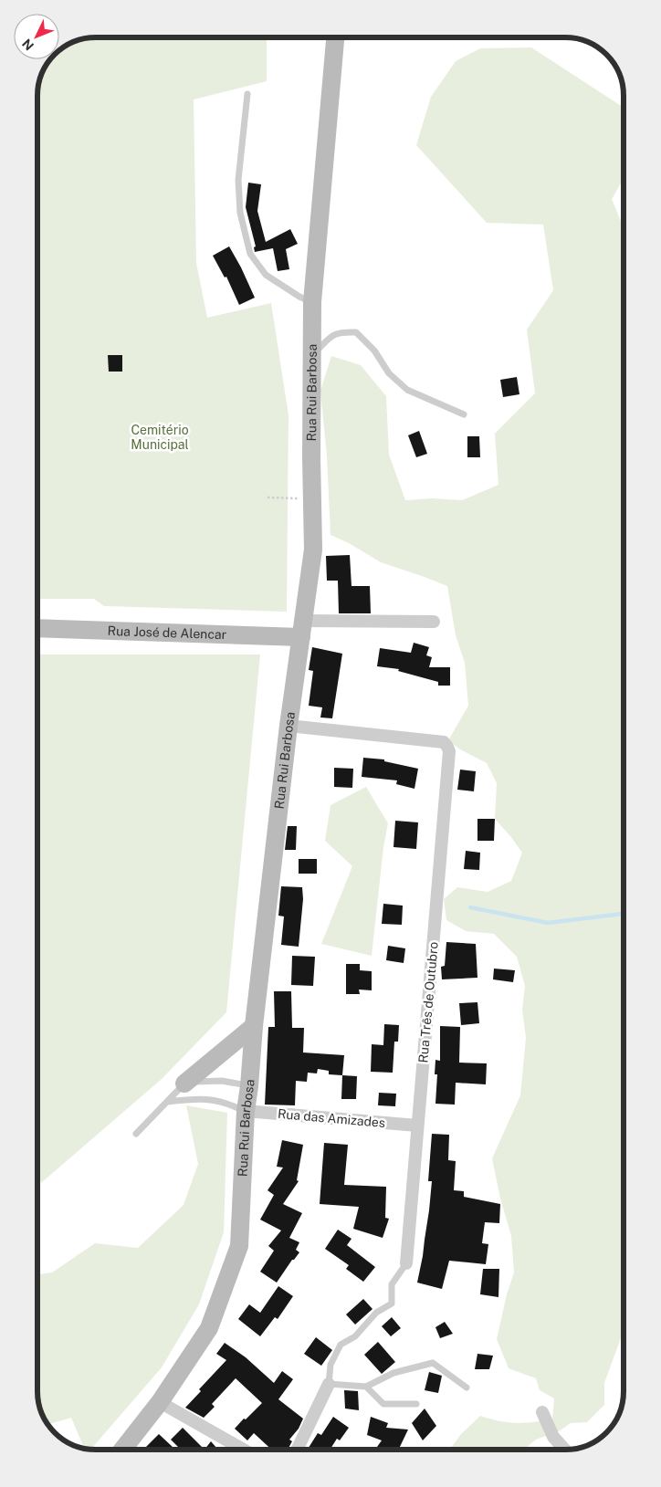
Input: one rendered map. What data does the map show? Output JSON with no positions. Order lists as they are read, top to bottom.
{
  "streets": {
    "main road": ["Rua Rui Barbosa", "Rua José de Alencar"],
    "street": ["Rua Três de Outubro", "Rua das Amizades"]
  },
  "crossings": [
    ["Rua Rui Barbosa", "Rua José de Alencar"],
    ["Rua Rui Barbosa", "Rua Três de Outubro"],
    ["Rua Rui Barbosa", "Rua das Amizades"],
    ["Rua Três de Outubro", "Rua das Amizades"]
  ],
  "parks": ["Cemitério Municipal"],
  "north": "bottom left"
}
